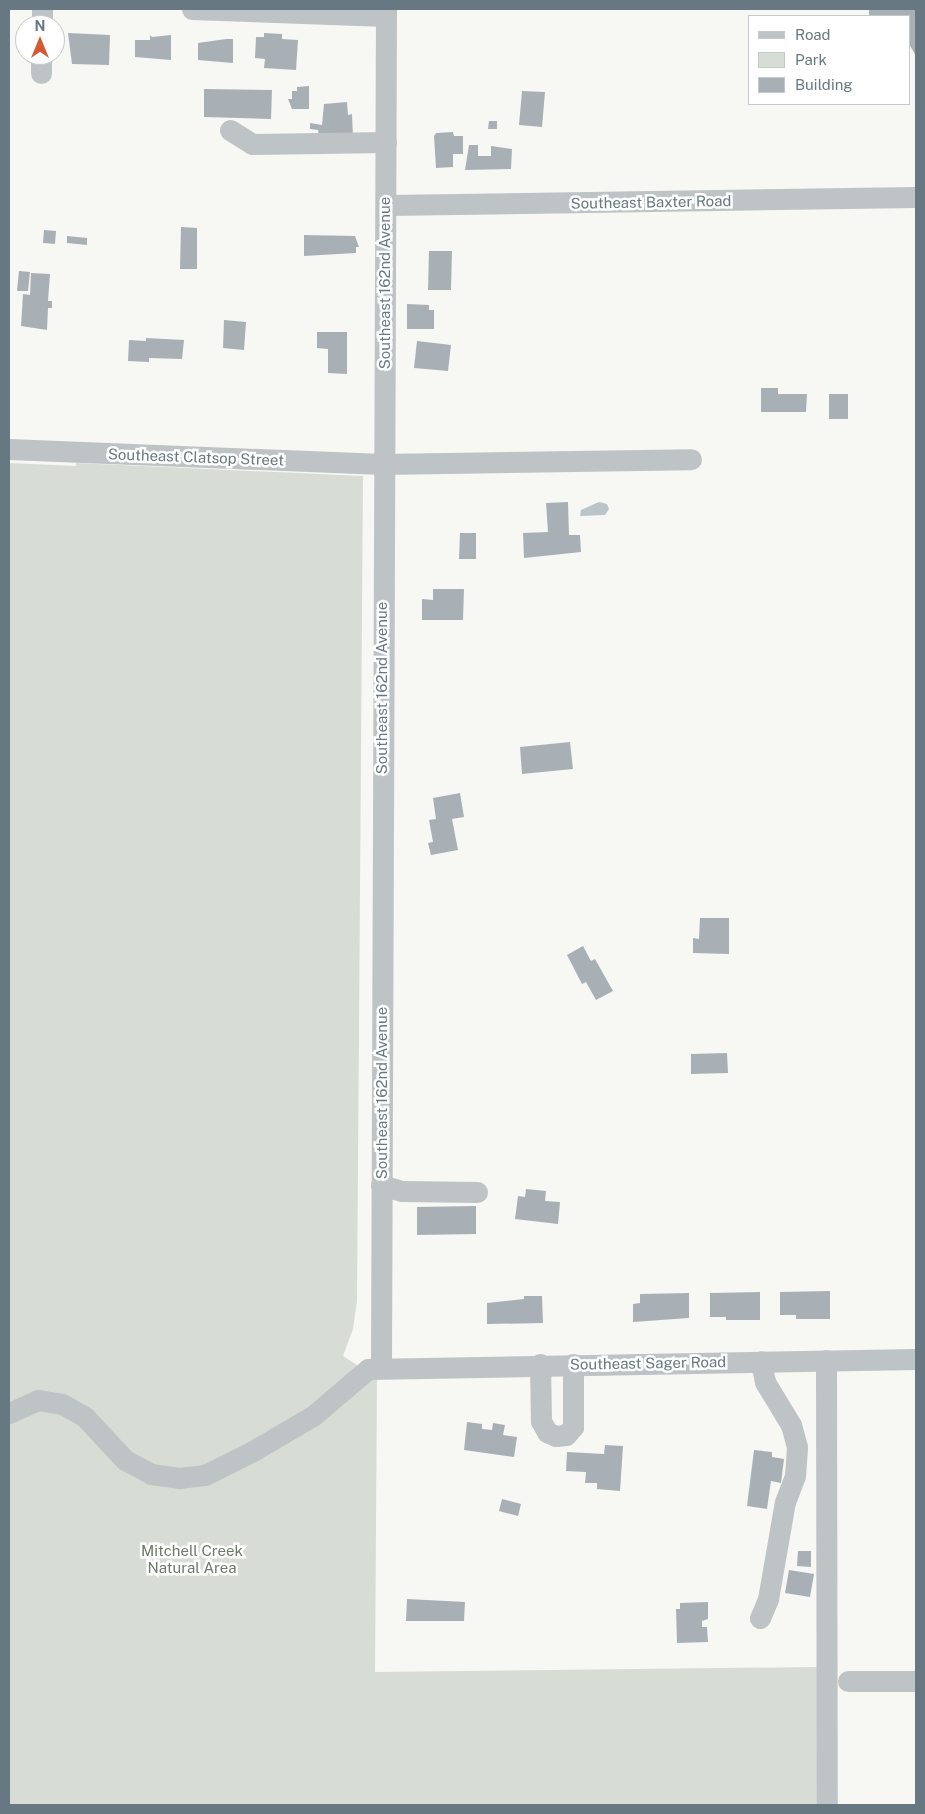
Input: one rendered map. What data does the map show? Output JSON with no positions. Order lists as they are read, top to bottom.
{
  "streets": {
    "street": [
      "Southeast Baxter Road",
      "Southeast 162nd Avenue",
      "Southeast Clatsop Street",
      "Southeast Sager Road"
    ]
  },
  "crossings": [
    ["Southeast Baxter Road", "Southeast 162nd Avenue"],
    ["Southeast 162nd Avenue", "Southeast Clatsop Street"],
    ["Southeast 162nd Avenue", "Southeast Sager Road"]
  ],
  "parks": ["Mitchell Creek Natural Area"],
  "legend": ["Road", "Park", "Building"],
  "north": "top"
}
